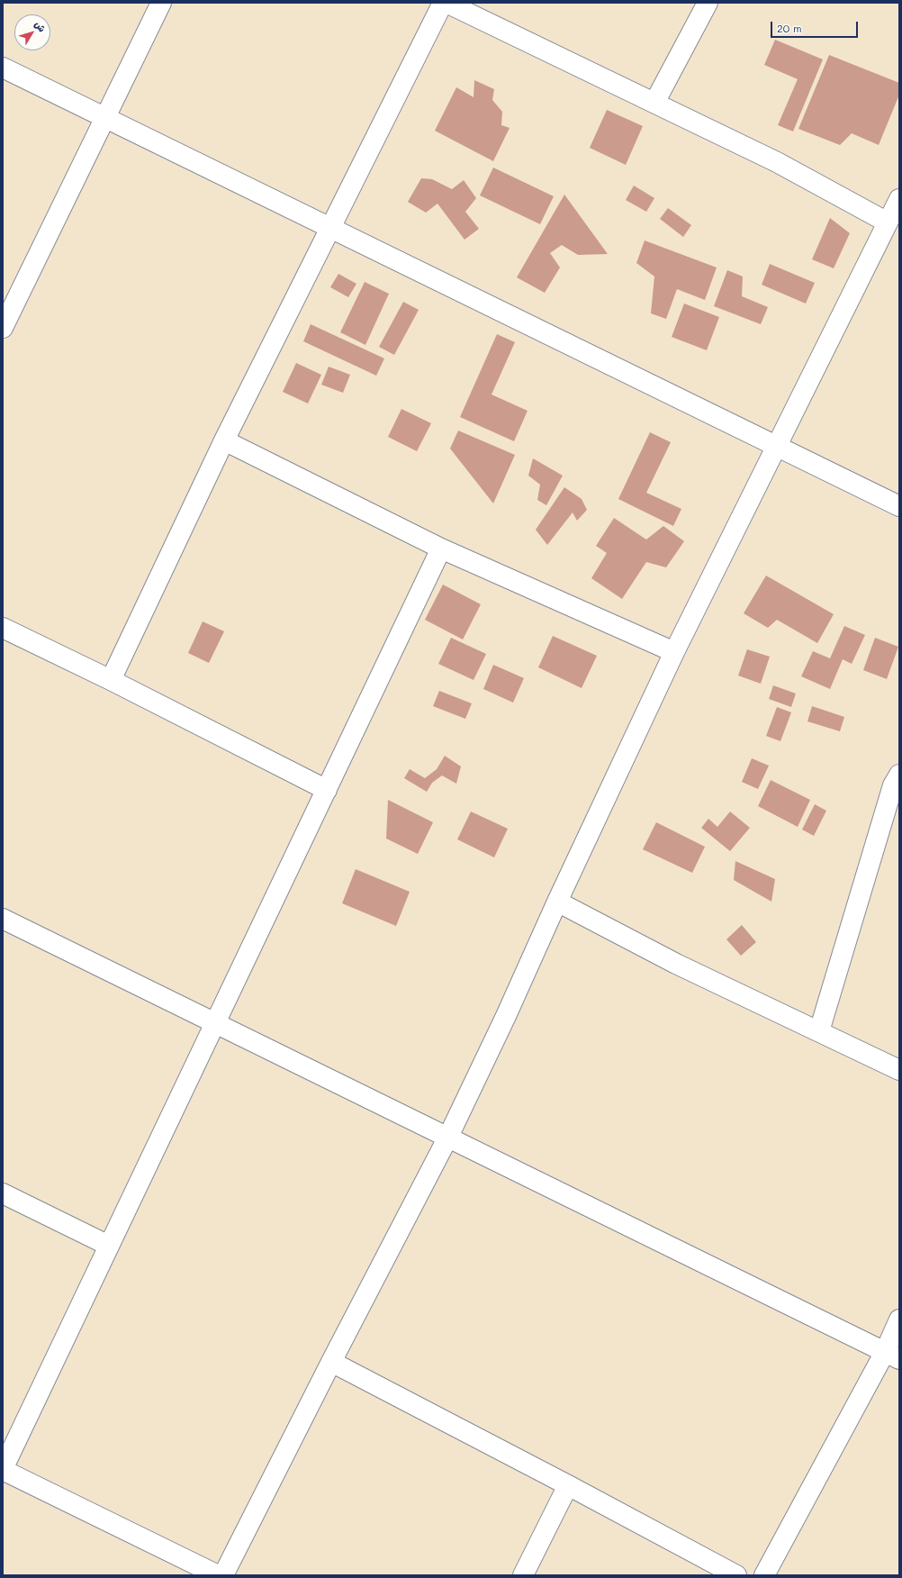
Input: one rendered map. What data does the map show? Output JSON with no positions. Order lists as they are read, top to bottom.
{
  "scale_bar": "20 m",
  "north": "top right"
}
